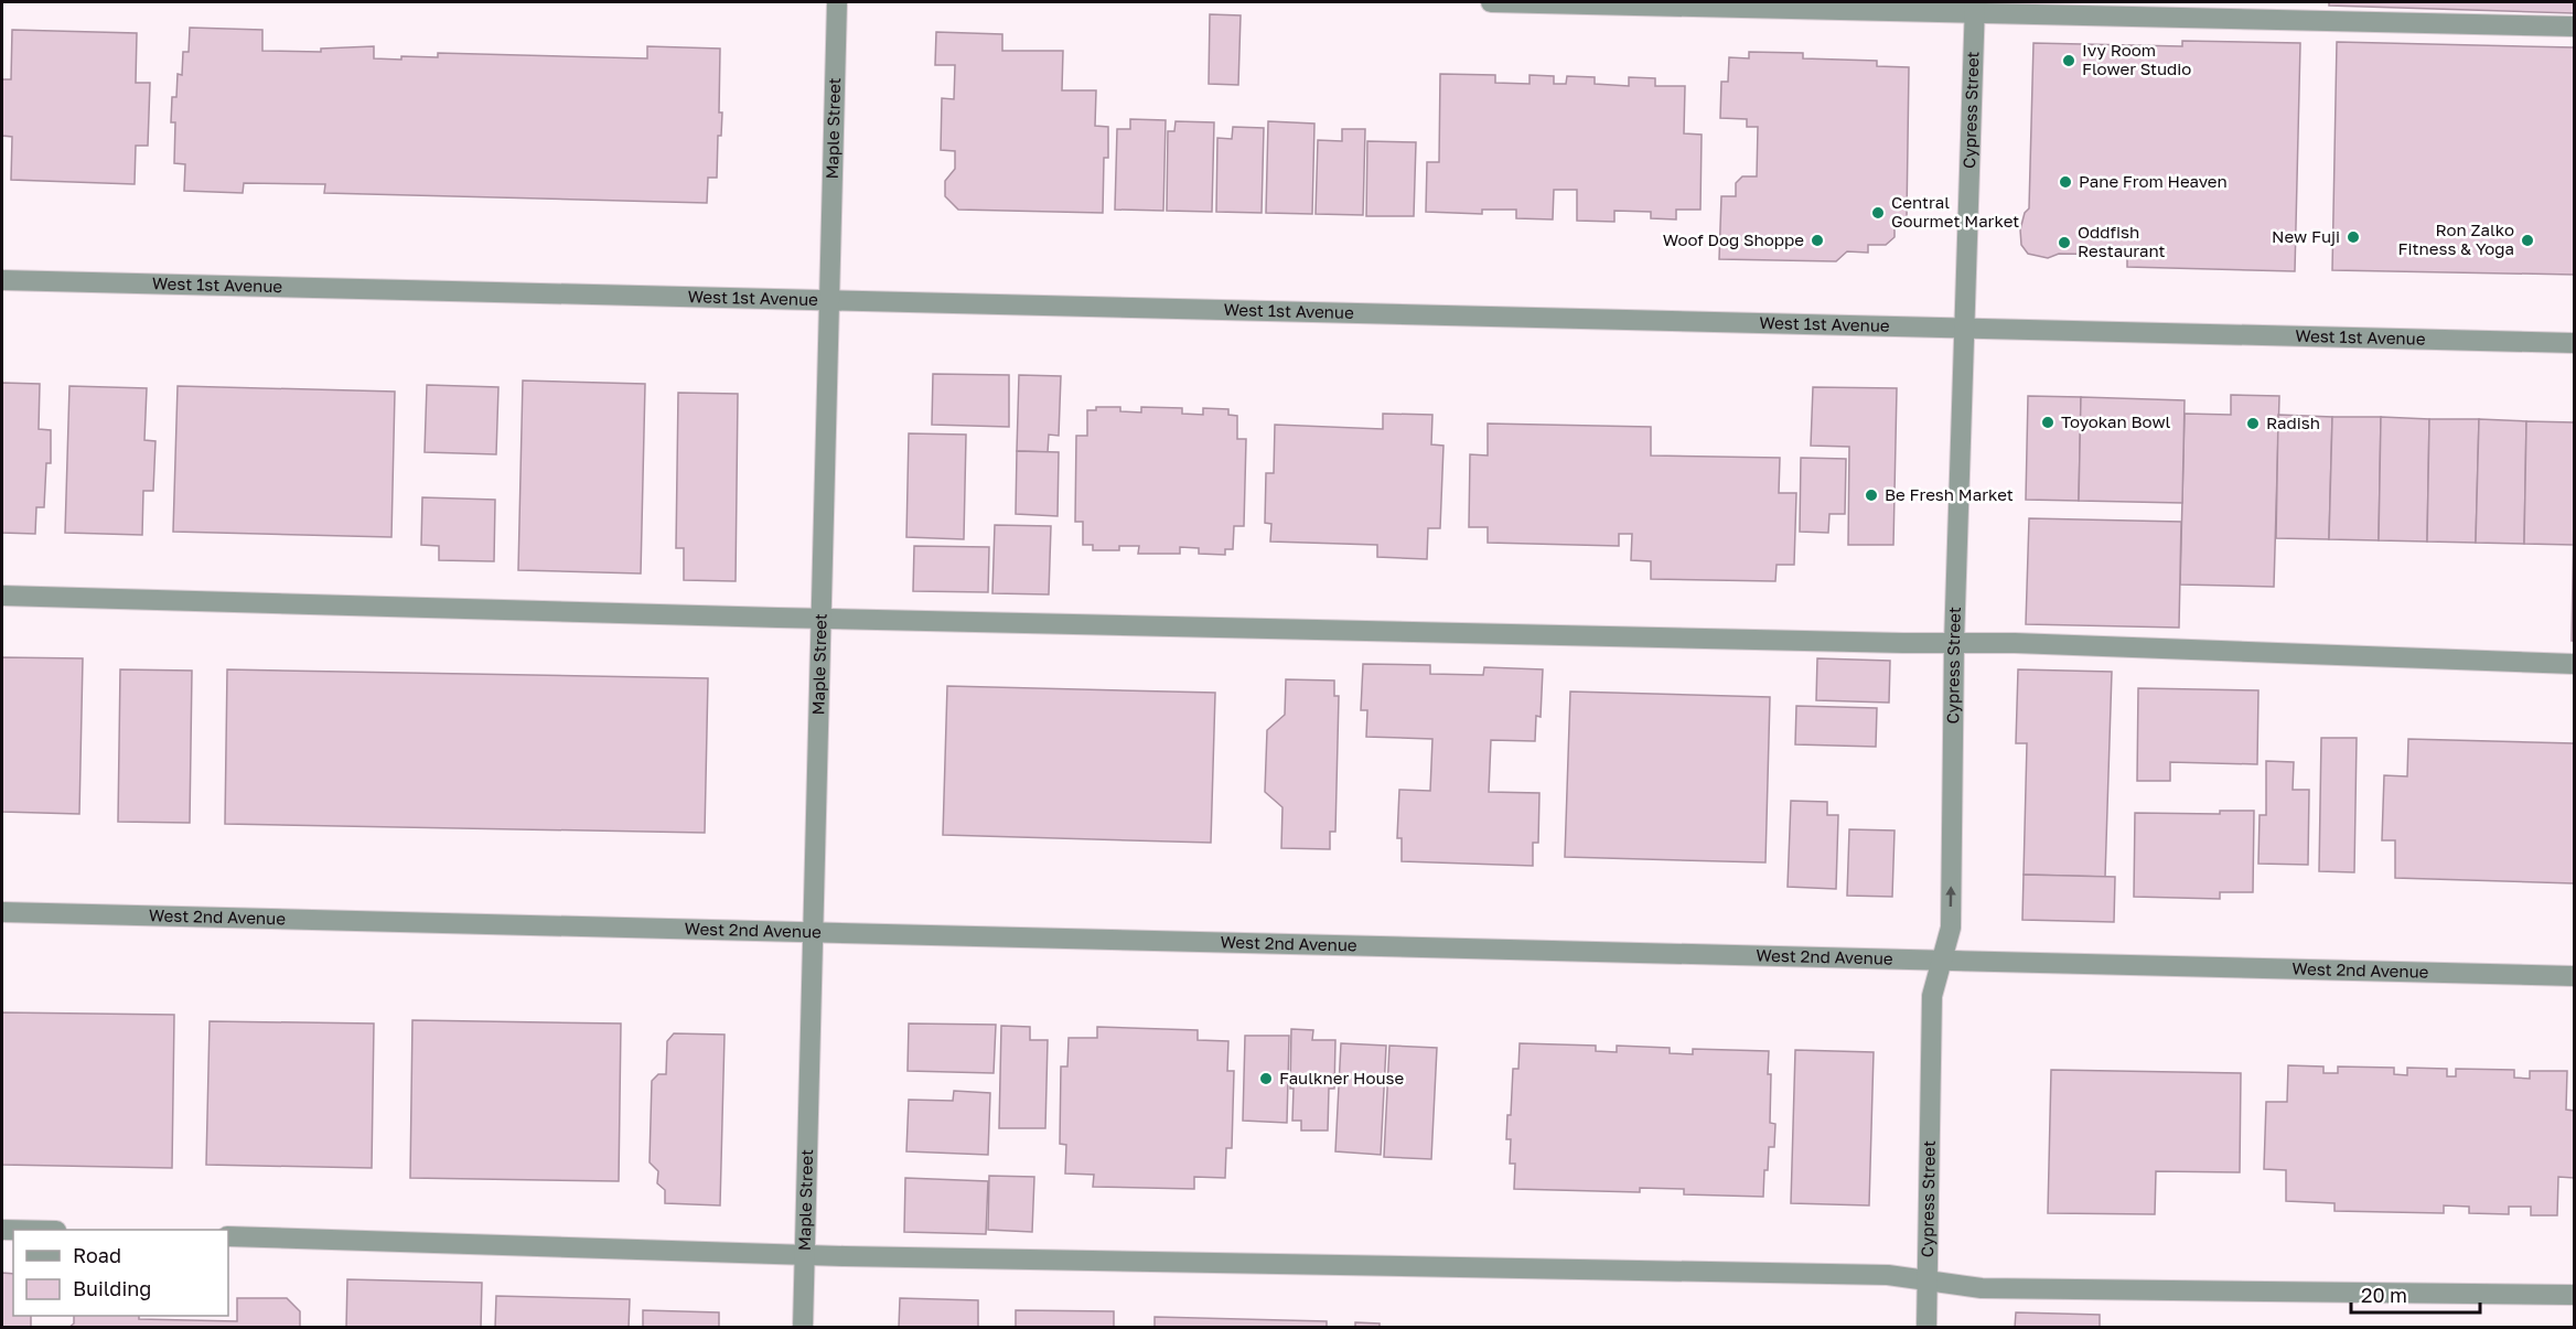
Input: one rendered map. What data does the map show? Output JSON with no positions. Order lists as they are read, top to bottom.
{
  "streets": {
    "street": [
      "Cypress Street",
      "Maple Street",
      "West 1st Avenue",
      "West 2nd Avenue"
    ]
  },
  "crossings": [
    ["Cypress Street", "West 1st Avenue"],
    ["Cypress Street", "West 2nd Avenue"],
    ["Maple Street", "West 1st Avenue"],
    ["Maple Street", "West 2nd Avenue"]
  ],
  "places": [
    "Ivy Room Flower Studio",
    "Pane From Heaven",
    "Central Gourmet Market",
    "New Fuji",
    "Woof Dog Shoppe",
    "Ron Zalko Fitness & Yoga",
    "Oddfish Restaurant",
    "Toyokan Bowl",
    "Radish",
    "Be Fresh Market",
    "Faulkner House"
  ],
  "legend": ["Road", "Building"],
  "scale_bar": "20 m"
}
